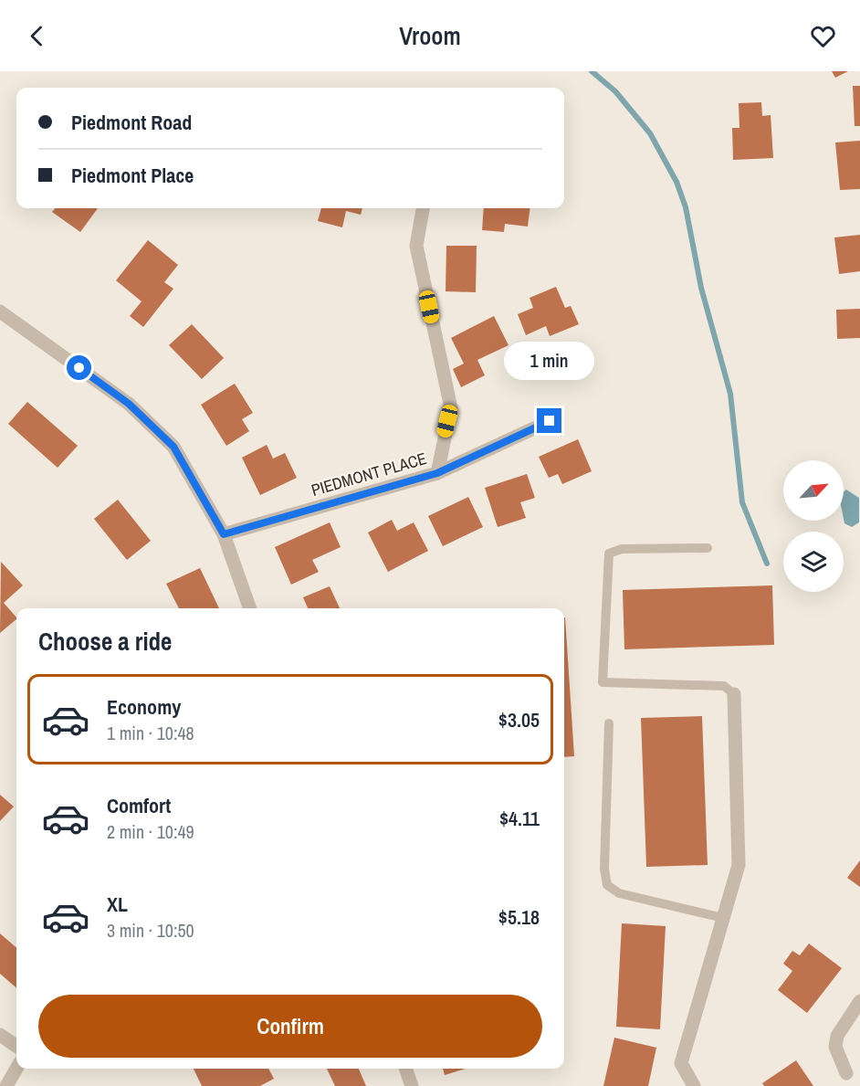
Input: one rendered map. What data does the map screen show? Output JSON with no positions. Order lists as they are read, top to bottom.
{
  "streets": {
    "street": ["PIEDMONT PLACE"]
  },
  "north": "top right",
  "page": {
    "header": "Vroom",
    "banner": ["Piedmont Road", "Piedmont Place"],
    "bubble": "1 min",
    "heading": "Choose a ride",
    "list": [
      {
        "name": "Economy",
        "note": "1 min · 10:48",
        "value": "$3.05"
      },
      {
        "name": "Comfort",
        "note": "2 min · 10:49",
        "value": "$4.11"
      },
      {
        "name": "XL",
        "note": "3 min · 10:50",
        "value": "$5.18"
      }
    ],
    "buttons": "Confirm"
  }
}
